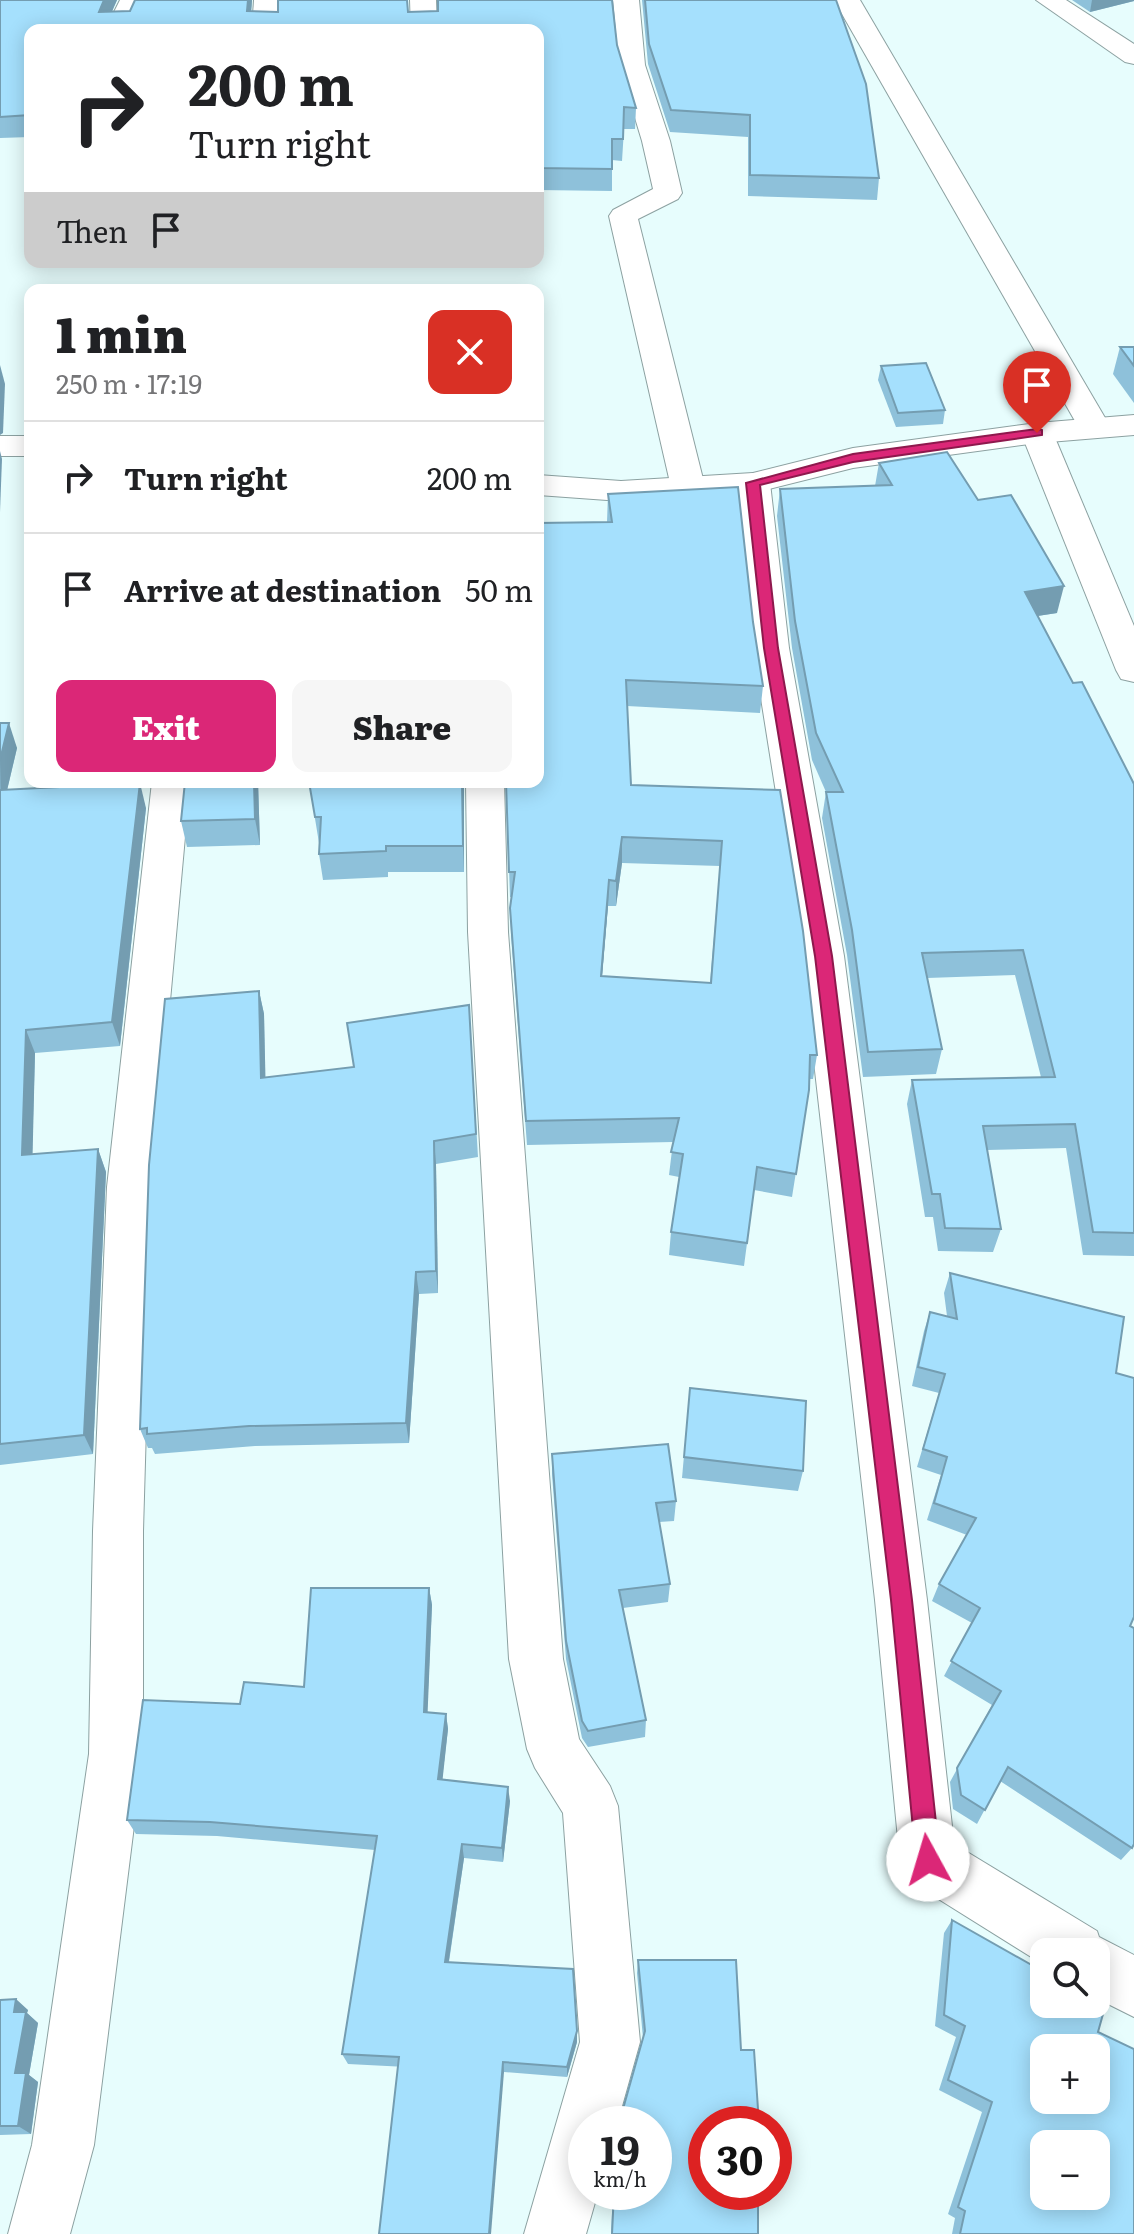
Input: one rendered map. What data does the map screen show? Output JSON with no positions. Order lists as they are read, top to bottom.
{
  "page": {
    "turn": ["200 m", "Turn right"],
    "then": "Then",
    "heading": ["1 min", "250 m · 17:19"],
    "list": [
      {
        "name": "Turn right",
        "value": "200 m"
      },
      {
        "name": "Arrive at destination",
        "value": "50 m"
      }
    ],
    "buttons": ["Exit", "Share"],
    "map_buttons": ["+", "−"],
    "speed": "19 km/h",
    "limit": "30"
  }
}
